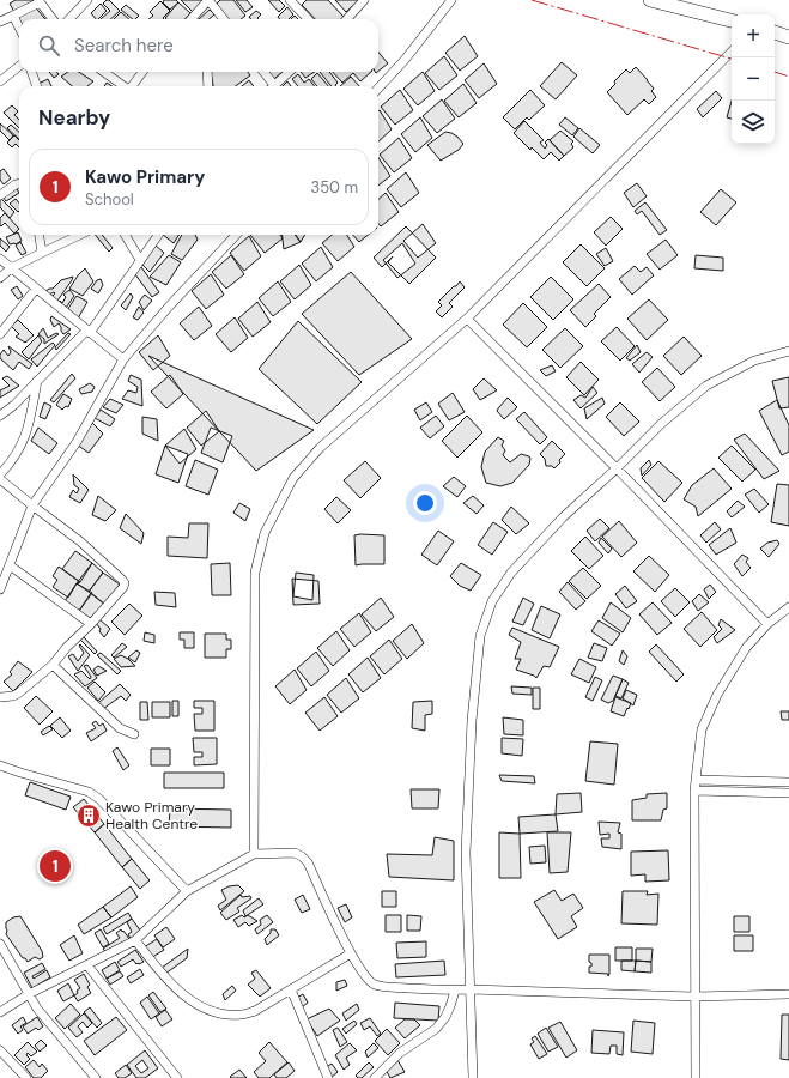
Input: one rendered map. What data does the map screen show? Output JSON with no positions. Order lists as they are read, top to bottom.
{
  "places": {
    "building": ["Kawo Primary Health Centre"]
  },
  "page": {
    "map_buttons": ["+", "−"],
    "search": "Search here",
    "heading": "Nearby",
    "list": [
      {
        "mark": "1",
        "name": "Kawo Primary",
        "note": "School",
        "value": "350 m"
      }
    ],
    "pins": "1"
  }
}
